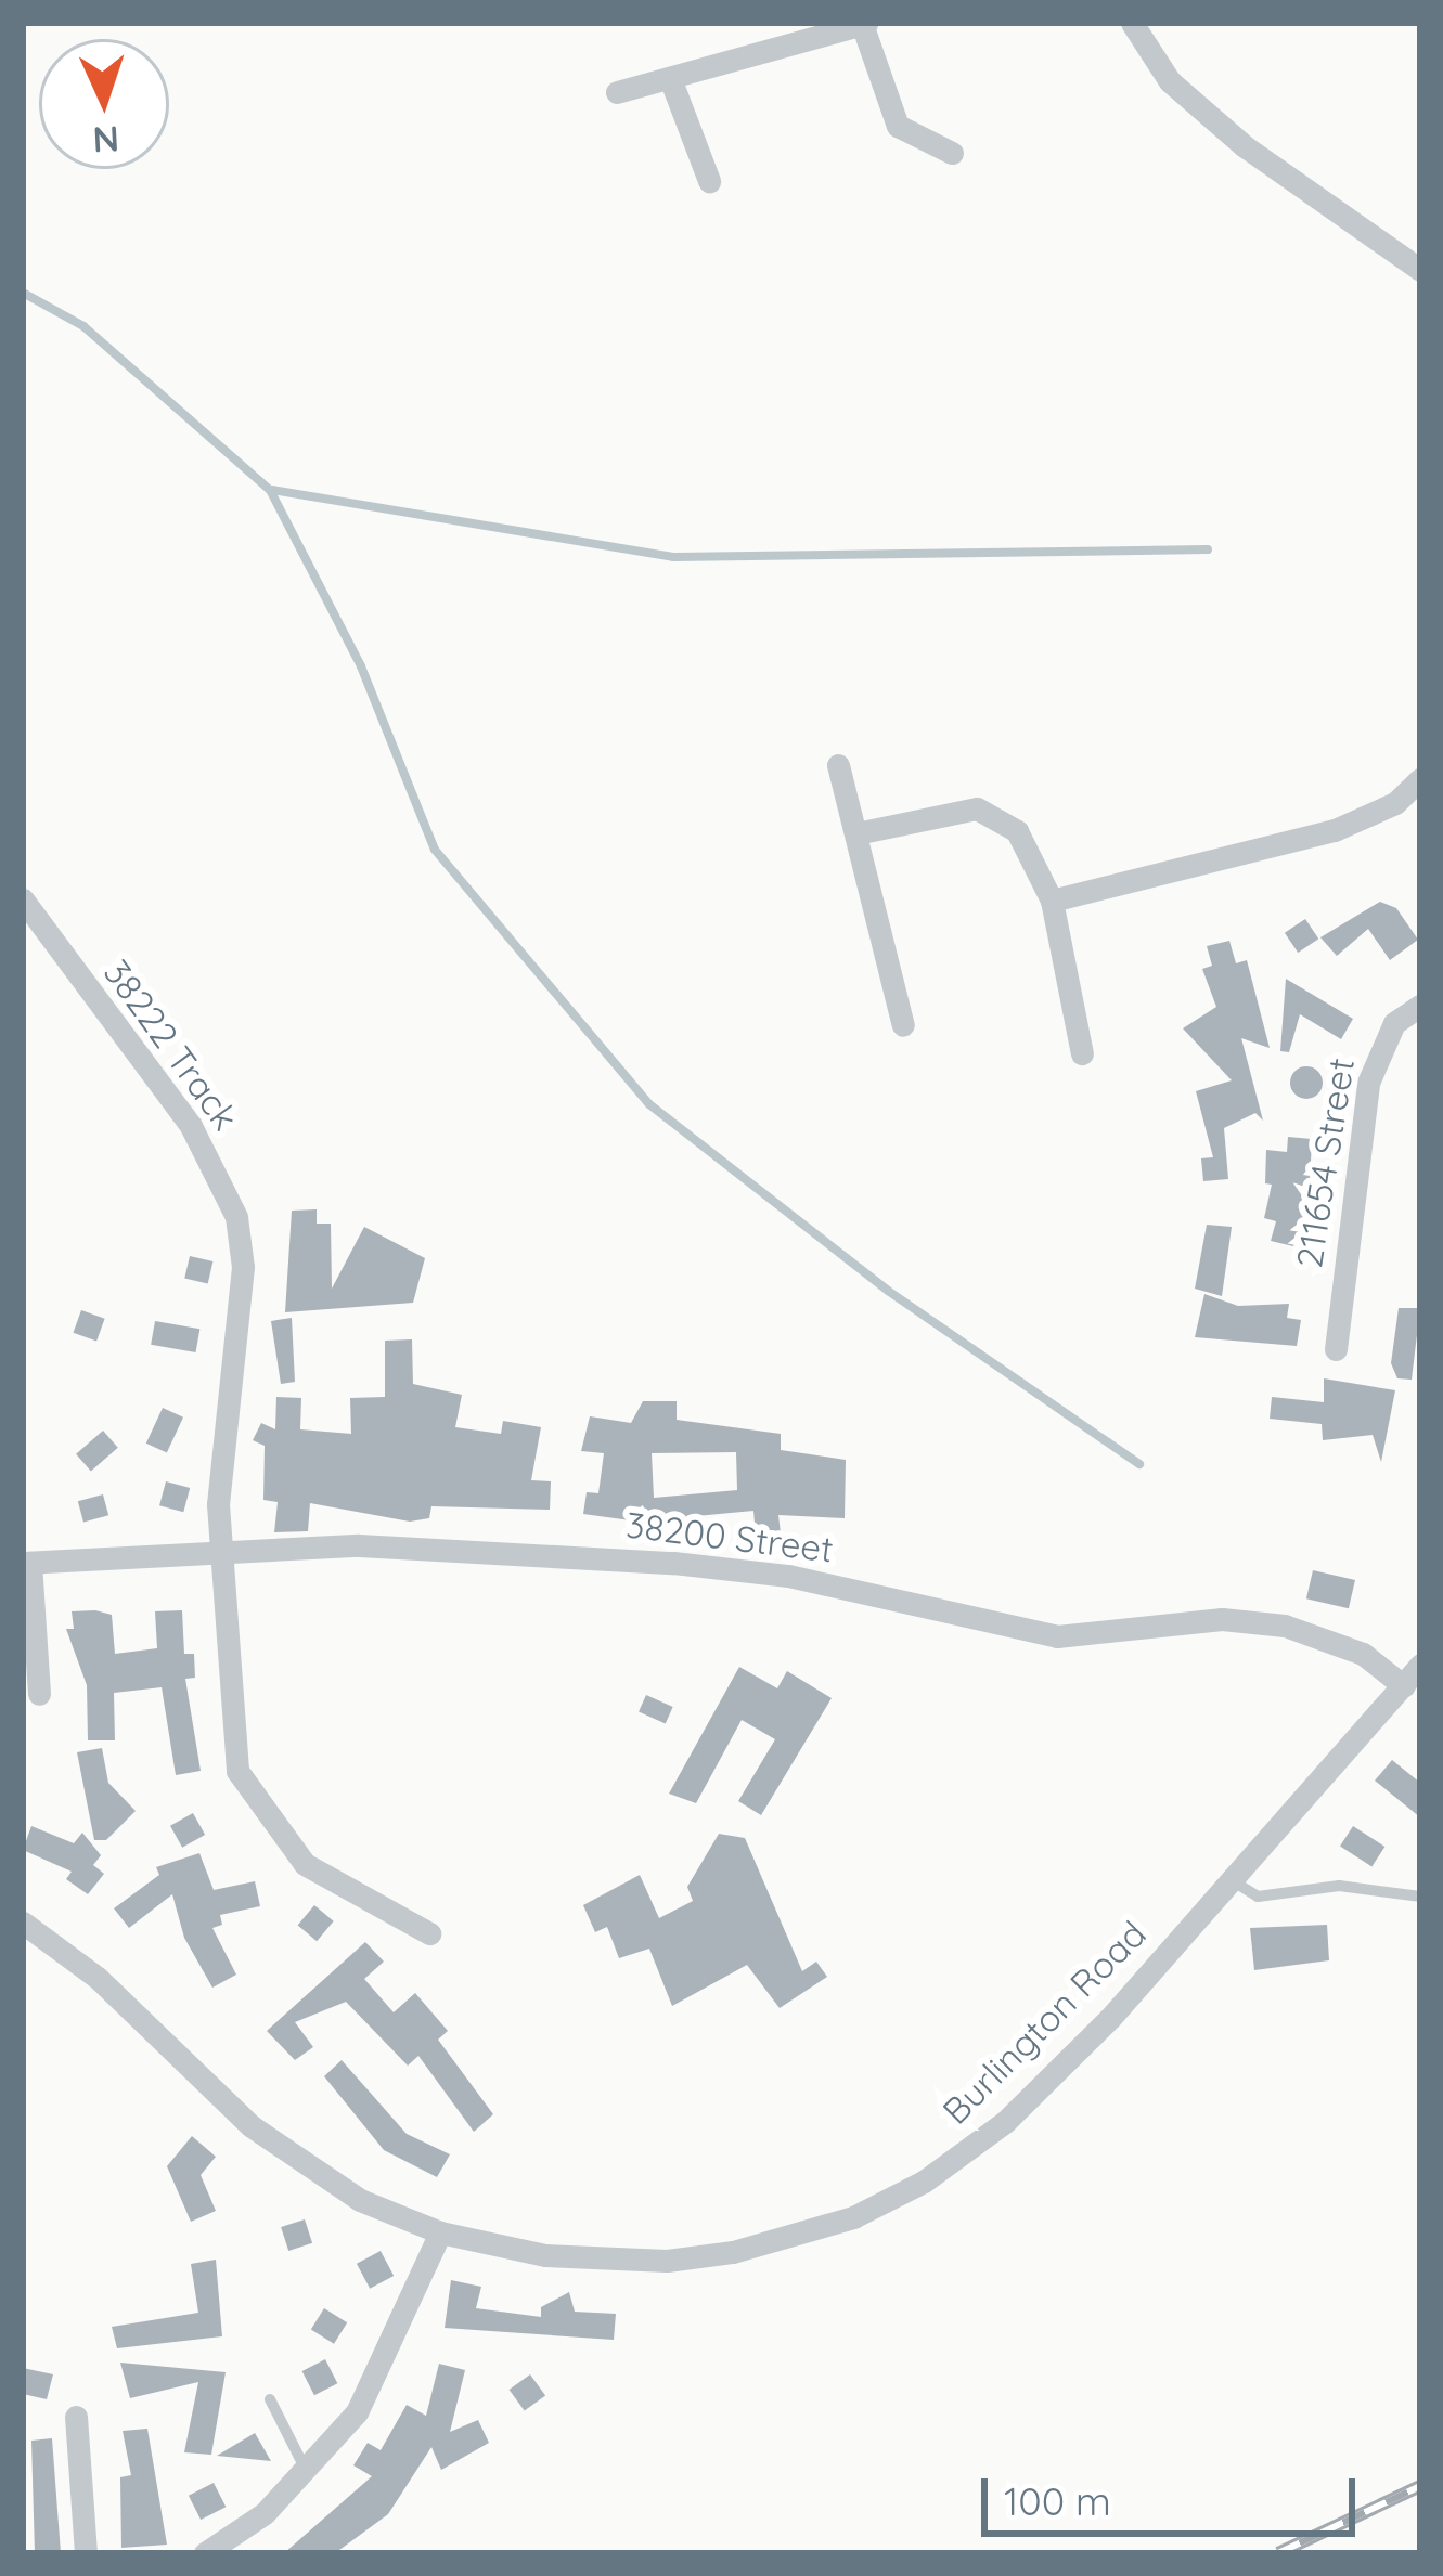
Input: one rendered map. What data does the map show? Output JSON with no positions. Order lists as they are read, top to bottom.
{
  "streets": {
    "street": [
      "38222 Track",
      "211654 Street",
      "38200 Street",
      "Burlington Road"
    ]
  },
  "crossings": [
    ["38222 Track", "38200 Street"],
    ["38200 Street", "Burlington Road"]
  ],
  "scale_bar": "100 m",
  "north": "bottom"
}
